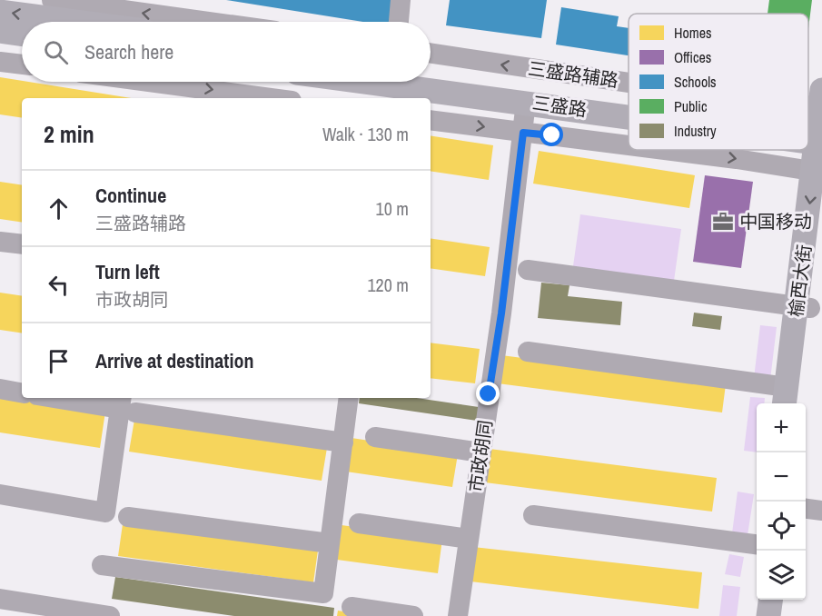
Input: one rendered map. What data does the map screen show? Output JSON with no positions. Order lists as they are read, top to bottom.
{
  "streets": {
    "main road": ["三盛路", "榆西大街"],
    "street": ["三盛路辅路", "市政胡同"]
  },
  "crossings": [
    ["三盛路", "市政胡同"]
  ],
  "places": {
    "office": ["中国移动"]
  },
  "legend": [
    "Homes",
    "Offices",
    "Schools",
    "Public",
    "Industry"
  ],
  "page": {
    "search": "Search here",
    "heading": ["2 min", "Walk · 130 m"],
    "list": [
      ["Continue", "三盛路辅路", "10 m"],
      ["Turn left", "市政胡同", "120 m"],
      "Arrive at destination"
    ],
    "map_buttons": ["+", "−"]
  }
}
